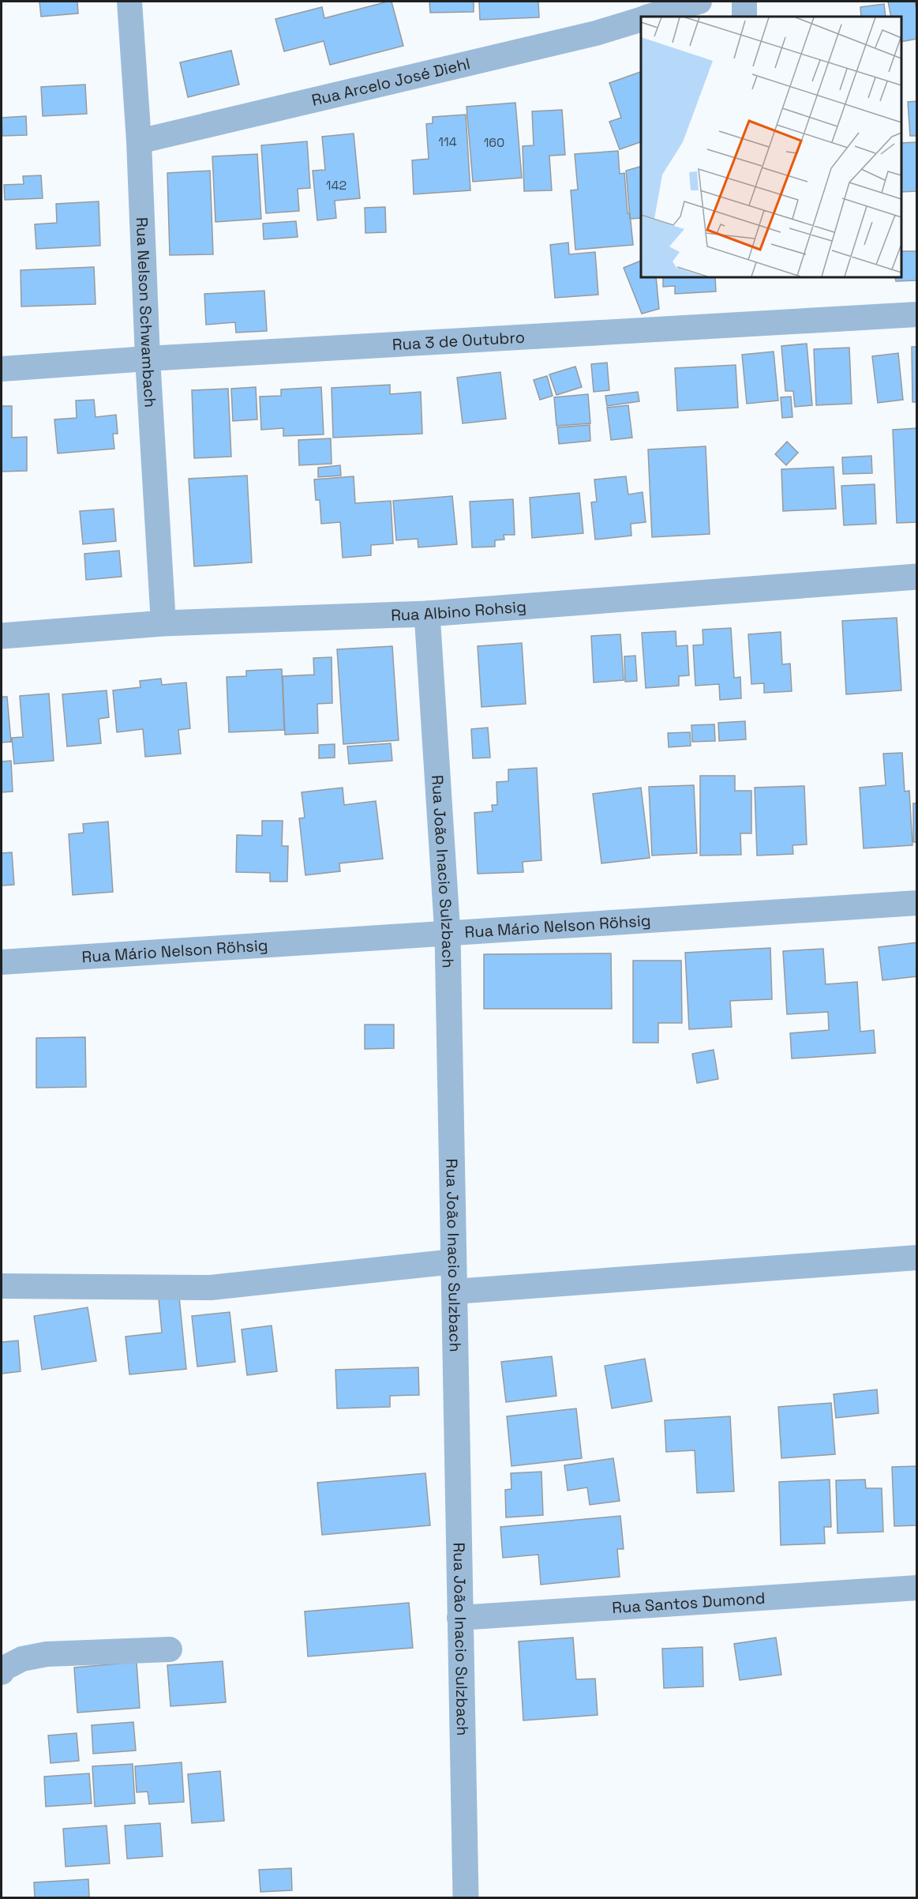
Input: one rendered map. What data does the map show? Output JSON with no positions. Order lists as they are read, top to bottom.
{
  "streets": {
    "street": [
      "Rua Arcelo José Diehl",
      "Rua Nelson Schwambach",
      "Rua 3 de Outubro",
      "Rua Albino Rohsig",
      "Rua João Inacio Sulzbach",
      "Rua Mário Nelson Röhsig",
      "Rua Santos Dumond"
    ]
  },
  "crossings": [
    ["Rua Arcelo José Diehl", "Rua Nelson Schwambach"],
    ["Rua Nelson Schwambach", "Rua 3 de Outubro"],
    ["Rua Nelson Schwambach", "Rua Albino Rohsig"],
    ["Rua Albino Rohsig", "Rua João Inacio Sulzbach"],
    ["Rua João Inacio Sulzbach", "Rua Mário Nelson Röhsig"],
    ["Rua João Inacio Sulzbach", "Rua Santos Dumond"]
  ],
  "house_numbers": ["114", "160", "142"]
}
